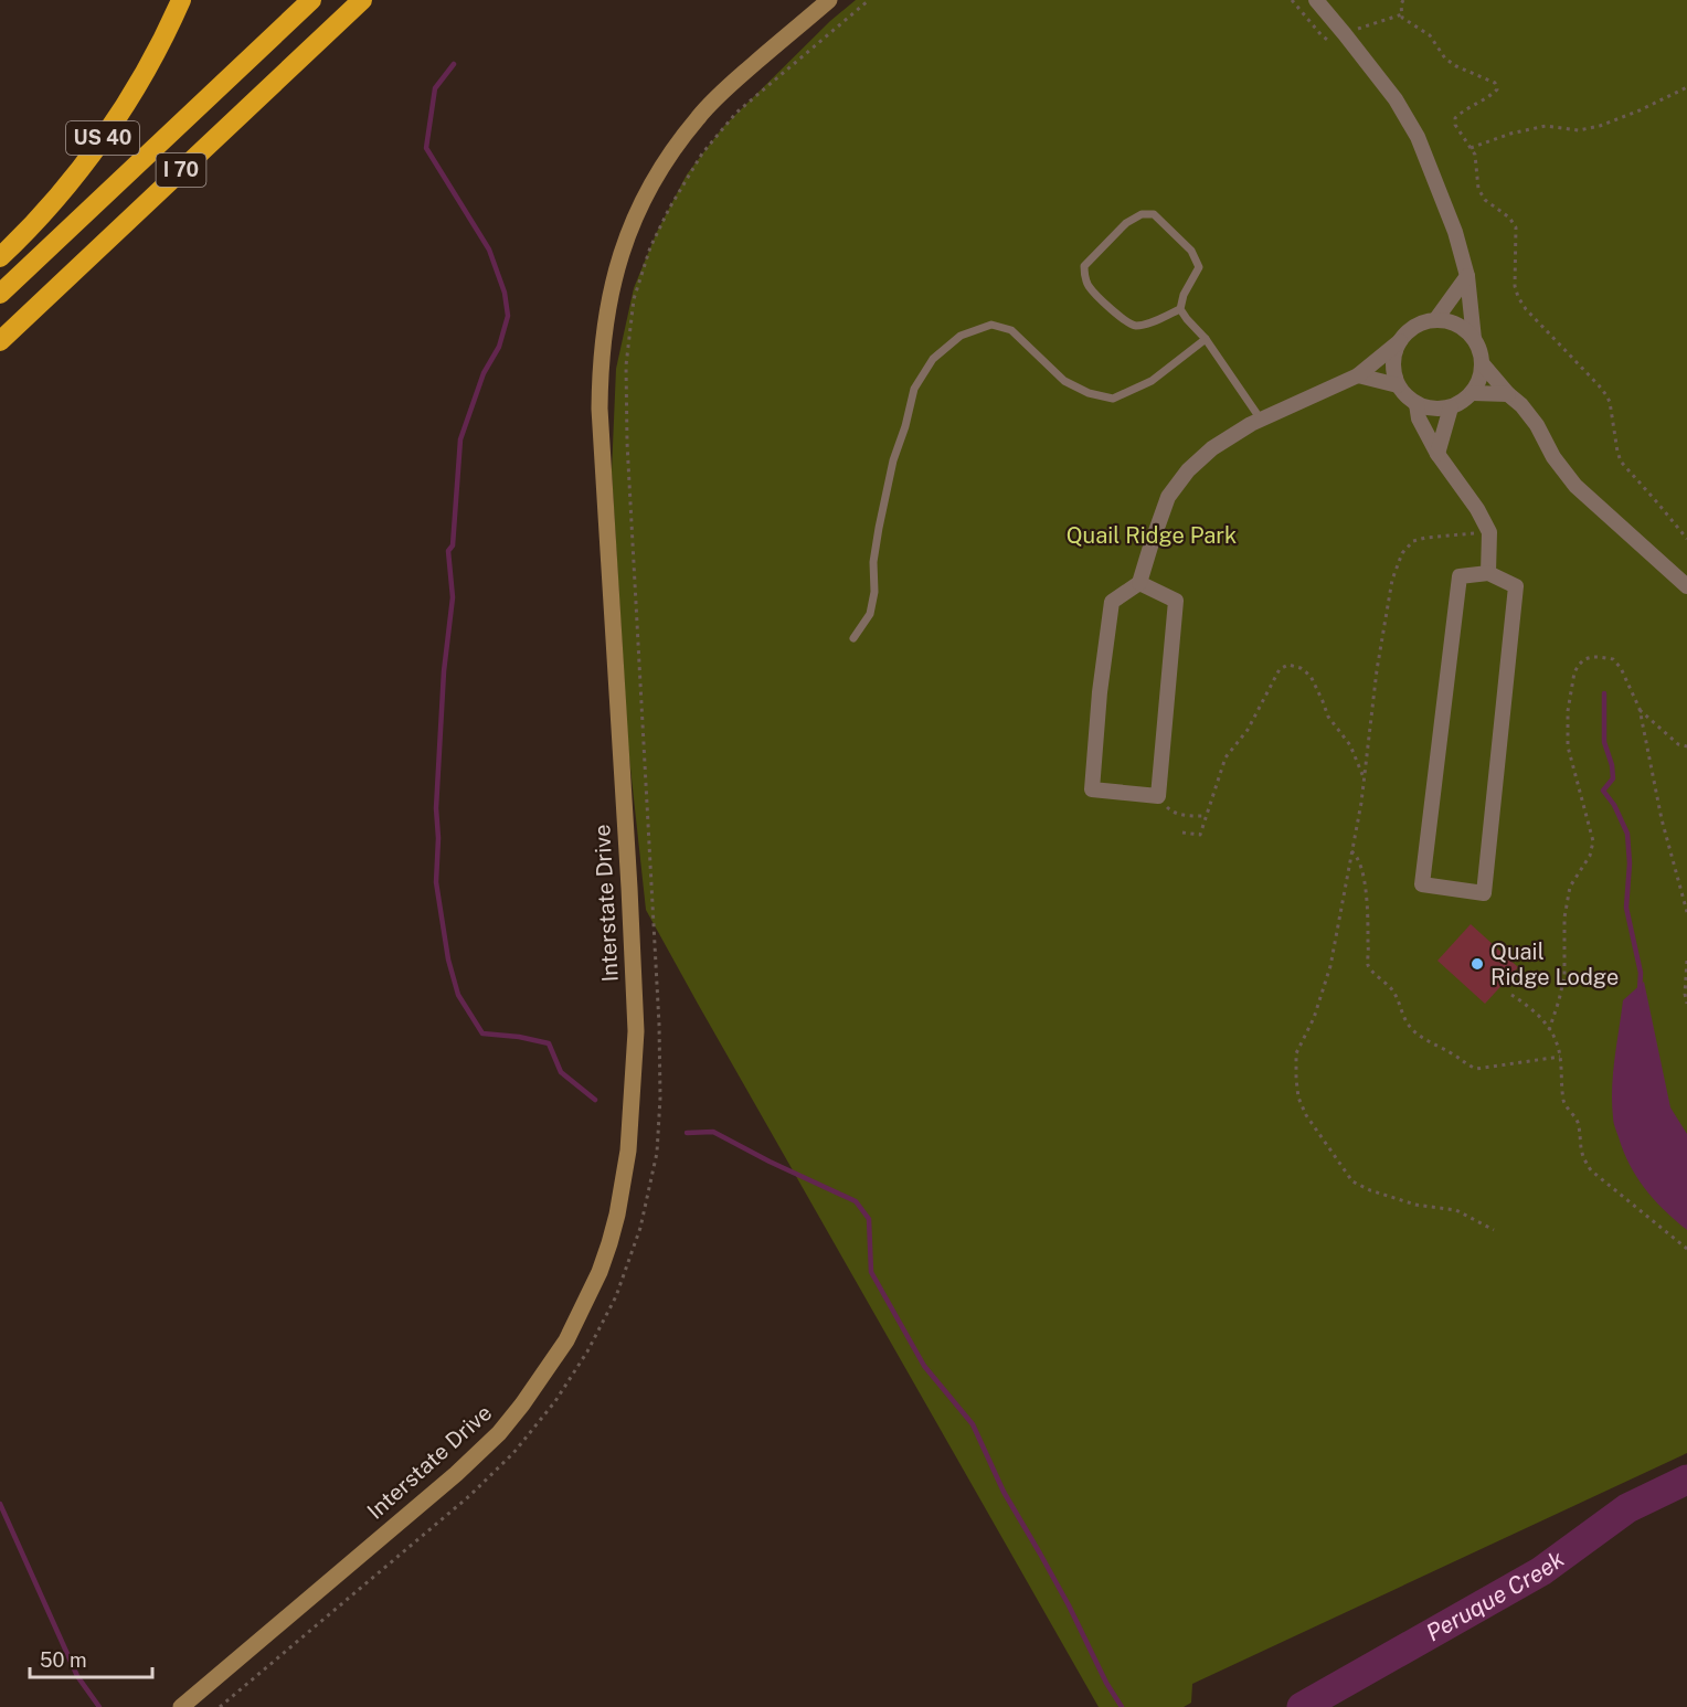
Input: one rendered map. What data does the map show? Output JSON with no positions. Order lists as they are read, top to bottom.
{
  "streets": {
    "highway": ["US 40", "I 70"],
    "main road": ["Interstate Drive"]
  },
  "water": ["Peruque Creek"],
  "parks": ["Quail Ridge Park"],
  "places": ["Quail Ridge Lodge"],
  "scale_bar": "50 m"
}
